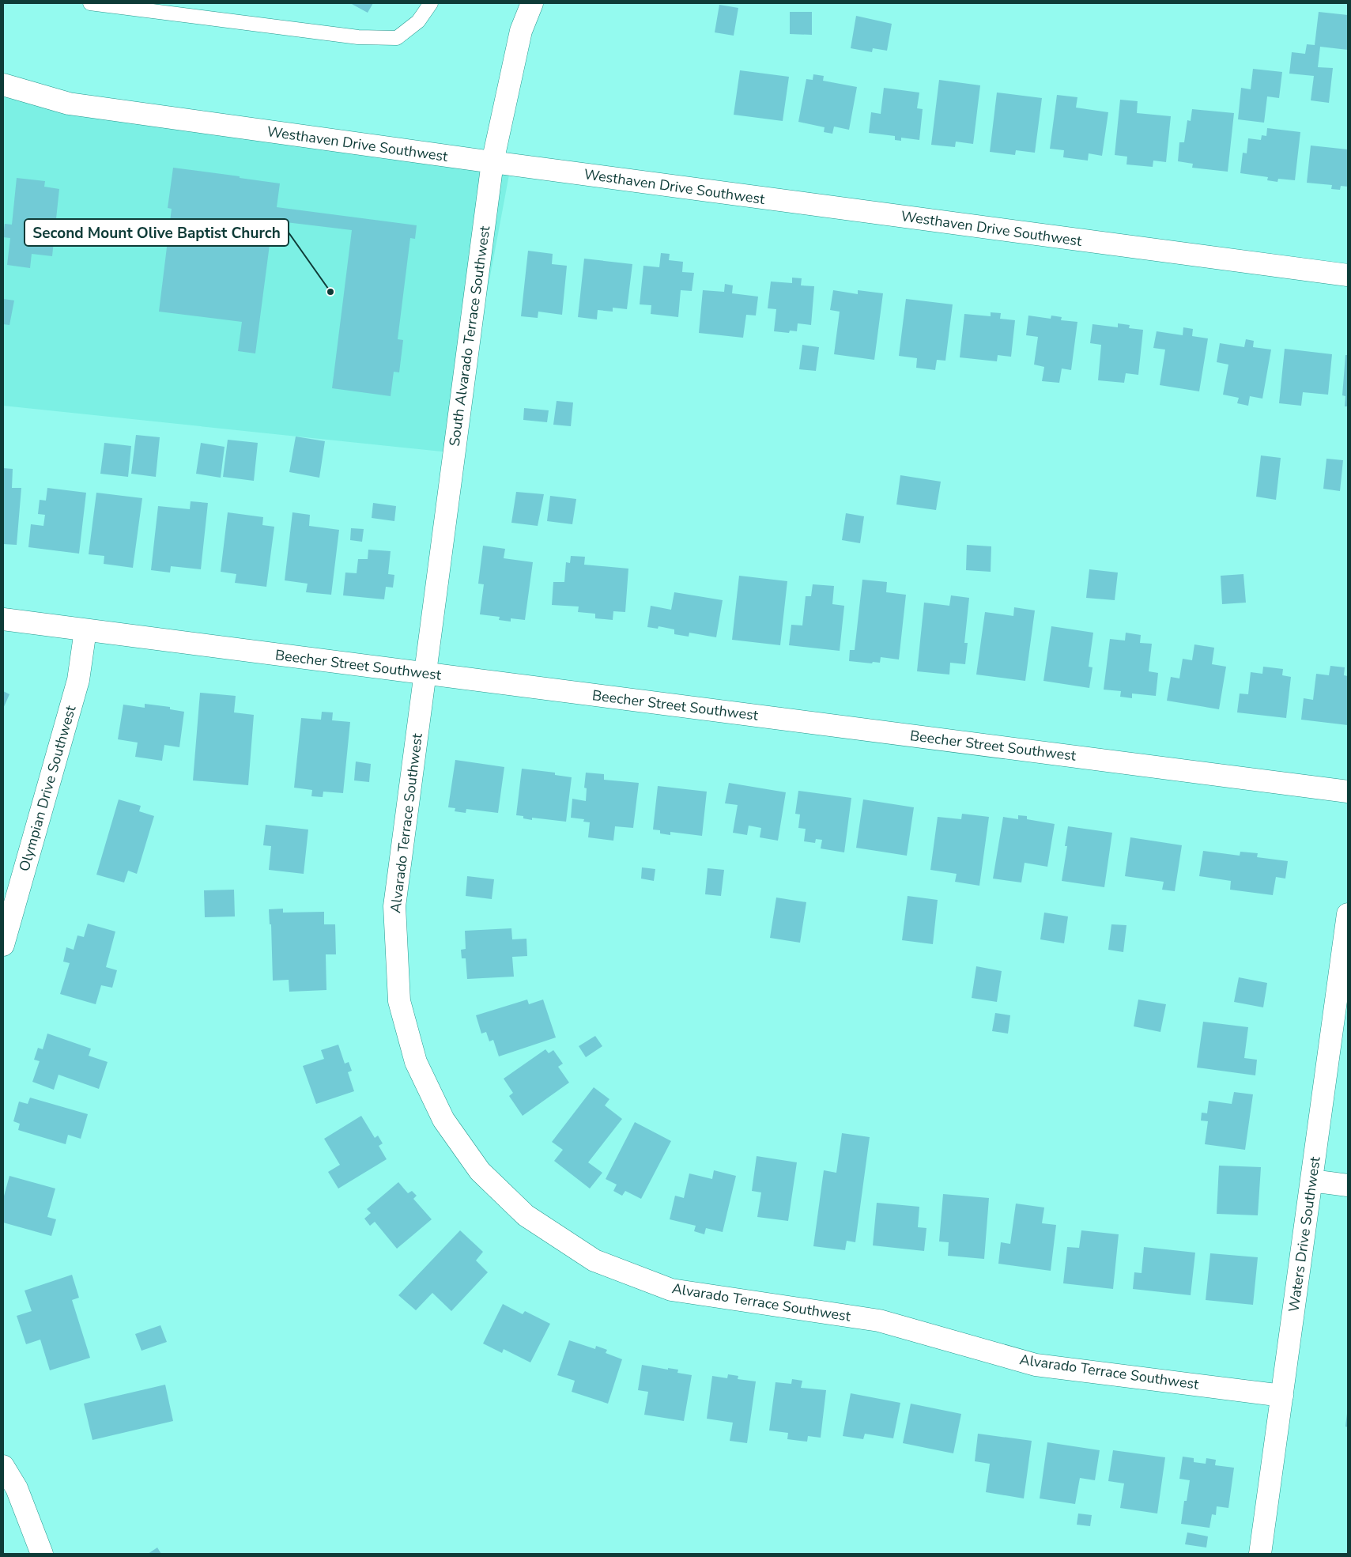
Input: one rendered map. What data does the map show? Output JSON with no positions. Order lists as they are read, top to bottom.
{
  "streets": {
    "street": [
      "Westhaven Drive Southwest",
      "South Alvarado Terrace Southwest",
      "Beecher Street Southwest",
      "Olympian Drive Southwest",
      "Alvarado Terrace Southwest",
      "Waters Drive Southwest"
    ]
  },
  "crossings": [
    ["Westhaven Drive Southwest", "South Alvarado Terrace Southwest"],
    ["South Alvarado Terrace Southwest", "Beecher Street Southwest"],
    ["South Alvarado Terrace Southwest", "Alvarado Terrace Southwest"],
    ["Beecher Street Southwest", "Olympian Drive Southwest"],
    ["Beecher Street Southwest", "Alvarado Terrace Southwest"],
    ["Alvarado Terrace Southwest", "Waters Drive Southwest"]
  ],
  "places": ["Second Mount Olive Baptist Church"]
}
